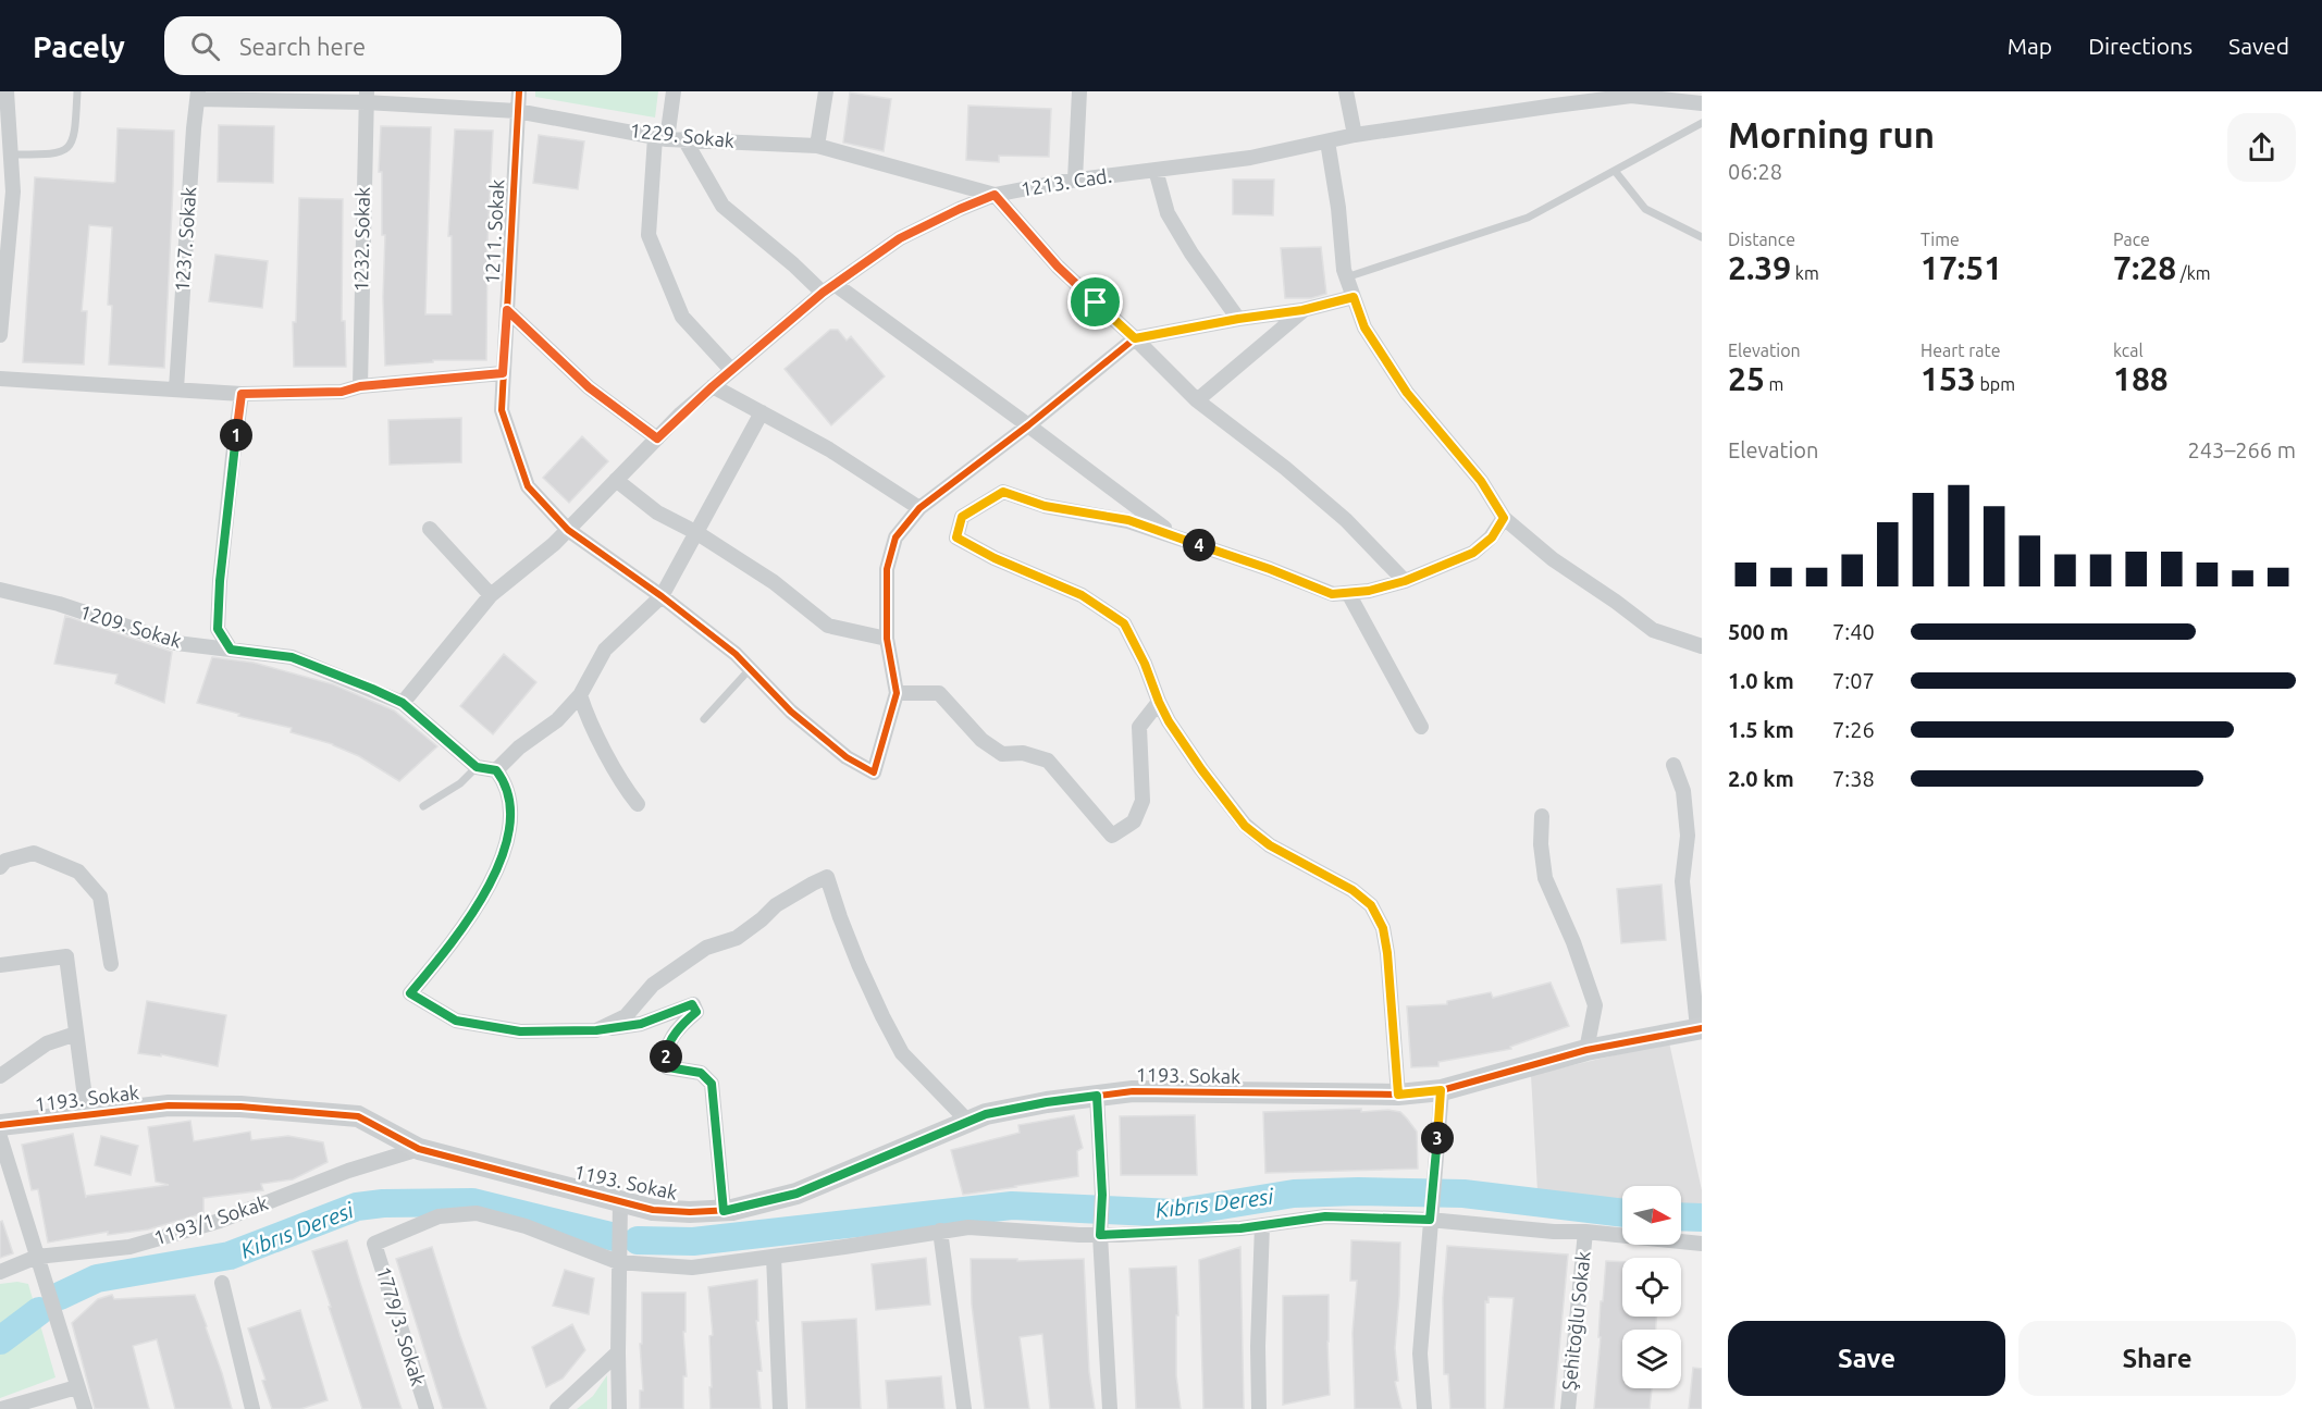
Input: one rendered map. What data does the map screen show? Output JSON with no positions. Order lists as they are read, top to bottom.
{
  "streets": {
    "street": [
      "1229. Sokak",
      "1213. Cad.",
      "1211. Sokak",
      "1237. Sokak",
      "1232. Sokak",
      "1209. Sokak",
      "1193. Sokak",
      "1193/1 Sokak",
      "Şehitoğlu Sokak",
      "1779/3. Sokak"
    ]
  },
  "crossings": [
    ["1229. Sokak", "1213. Cad."],
    ["1229. Sokak", "1211. Sokak"],
    ["1229. Sokak", "1237. Sokak"],
    ["1229. Sokak", "1232. Sokak"],
    ["1213. Cad.", "1211. Sokak"],
    ["1213. Cad.", "1209. Sokak"],
    ["1193. Sokak", "1193/1 Sokak"]
  ],
  "water": ["Kıbrıs Deresi"],
  "north": "right",
  "page": {
    "header": "Pacely",
    "search": "Search here",
    "nav": ["Map", "Directions", "Saved"],
    "heading": ["Morning run", "06:28"],
    "stats": [
      ["Distance", "2.39 km"],
      ["Time", "17:51"],
      ["Pace", "7:28 /km"],
      ["Elevation", "25 m"],
      ["Heart rate", "153 bpm"],
      ["kcal", "188"]
    ],
    "pins": [
      "1",
      "4",
      "2",
      "3"
    ],
    "chart": ["Elevation", "243–266 m"],
    "list": [
      {
        "name": "500 m",
        "note": "7:40"
      },
      {
        "name": "1.0 km",
        "note": "7:07"
      },
      {
        "name": "1.5 km",
        "note": "7:26"
      },
      {
        "name": "2.0 km",
        "note": "7:38"
      }
    ],
    "buttons": ["Save", "Share"]
  }
}
